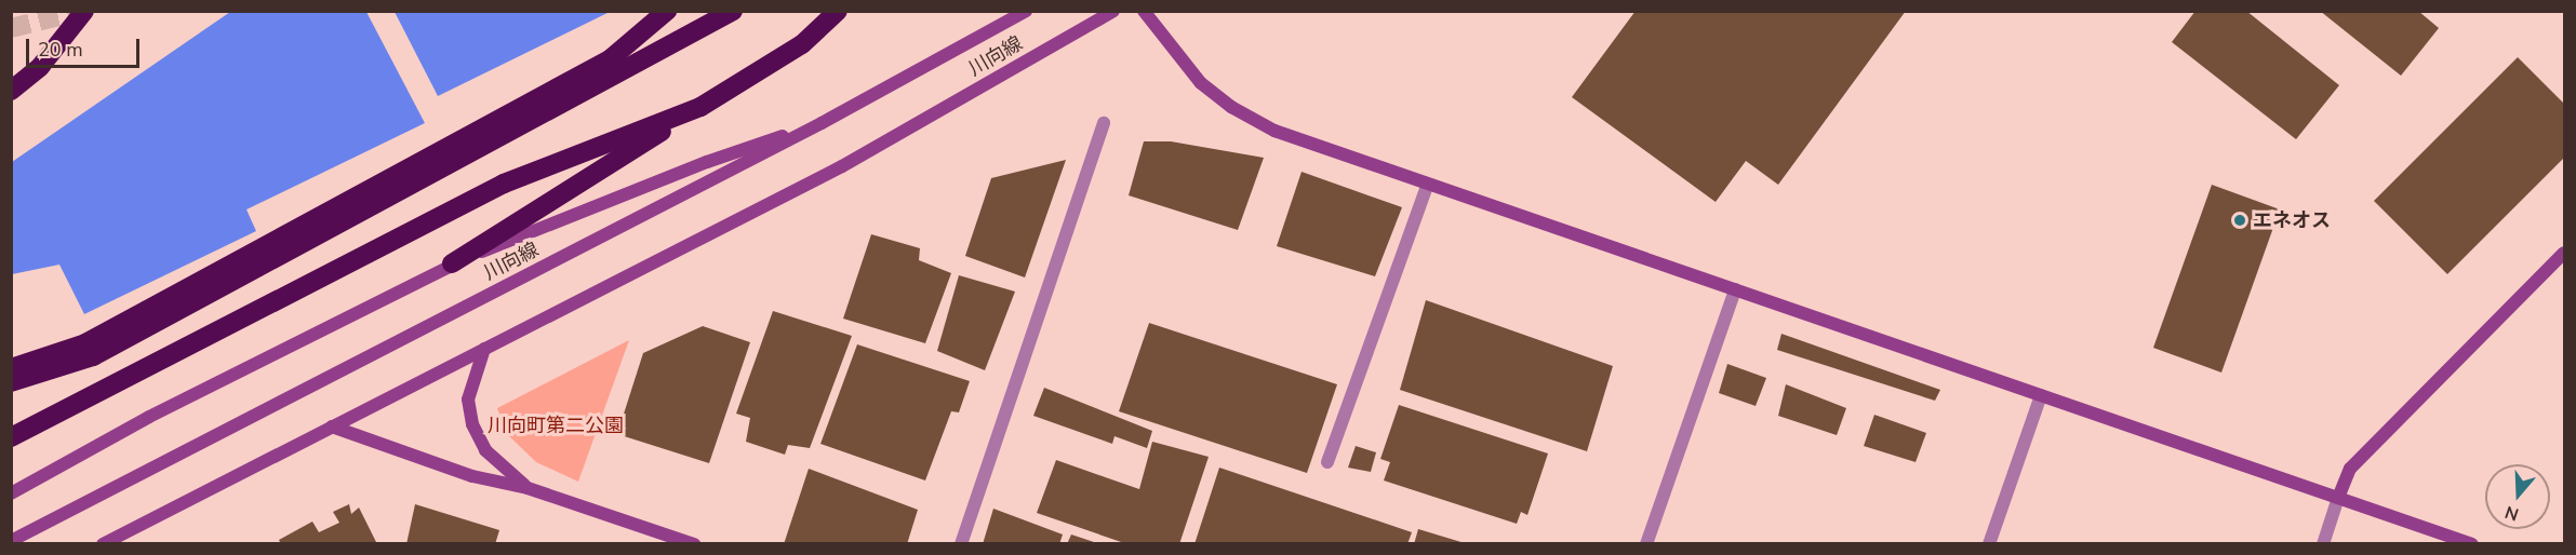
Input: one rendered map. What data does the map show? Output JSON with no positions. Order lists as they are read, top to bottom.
{
  "streets": {
    "street": ["川向線"]
  },
  "parks": ["川向町第二公園"],
  "places": ["エネオス"],
  "scale_bar": "20 m",
  "north": "bottom"
}
